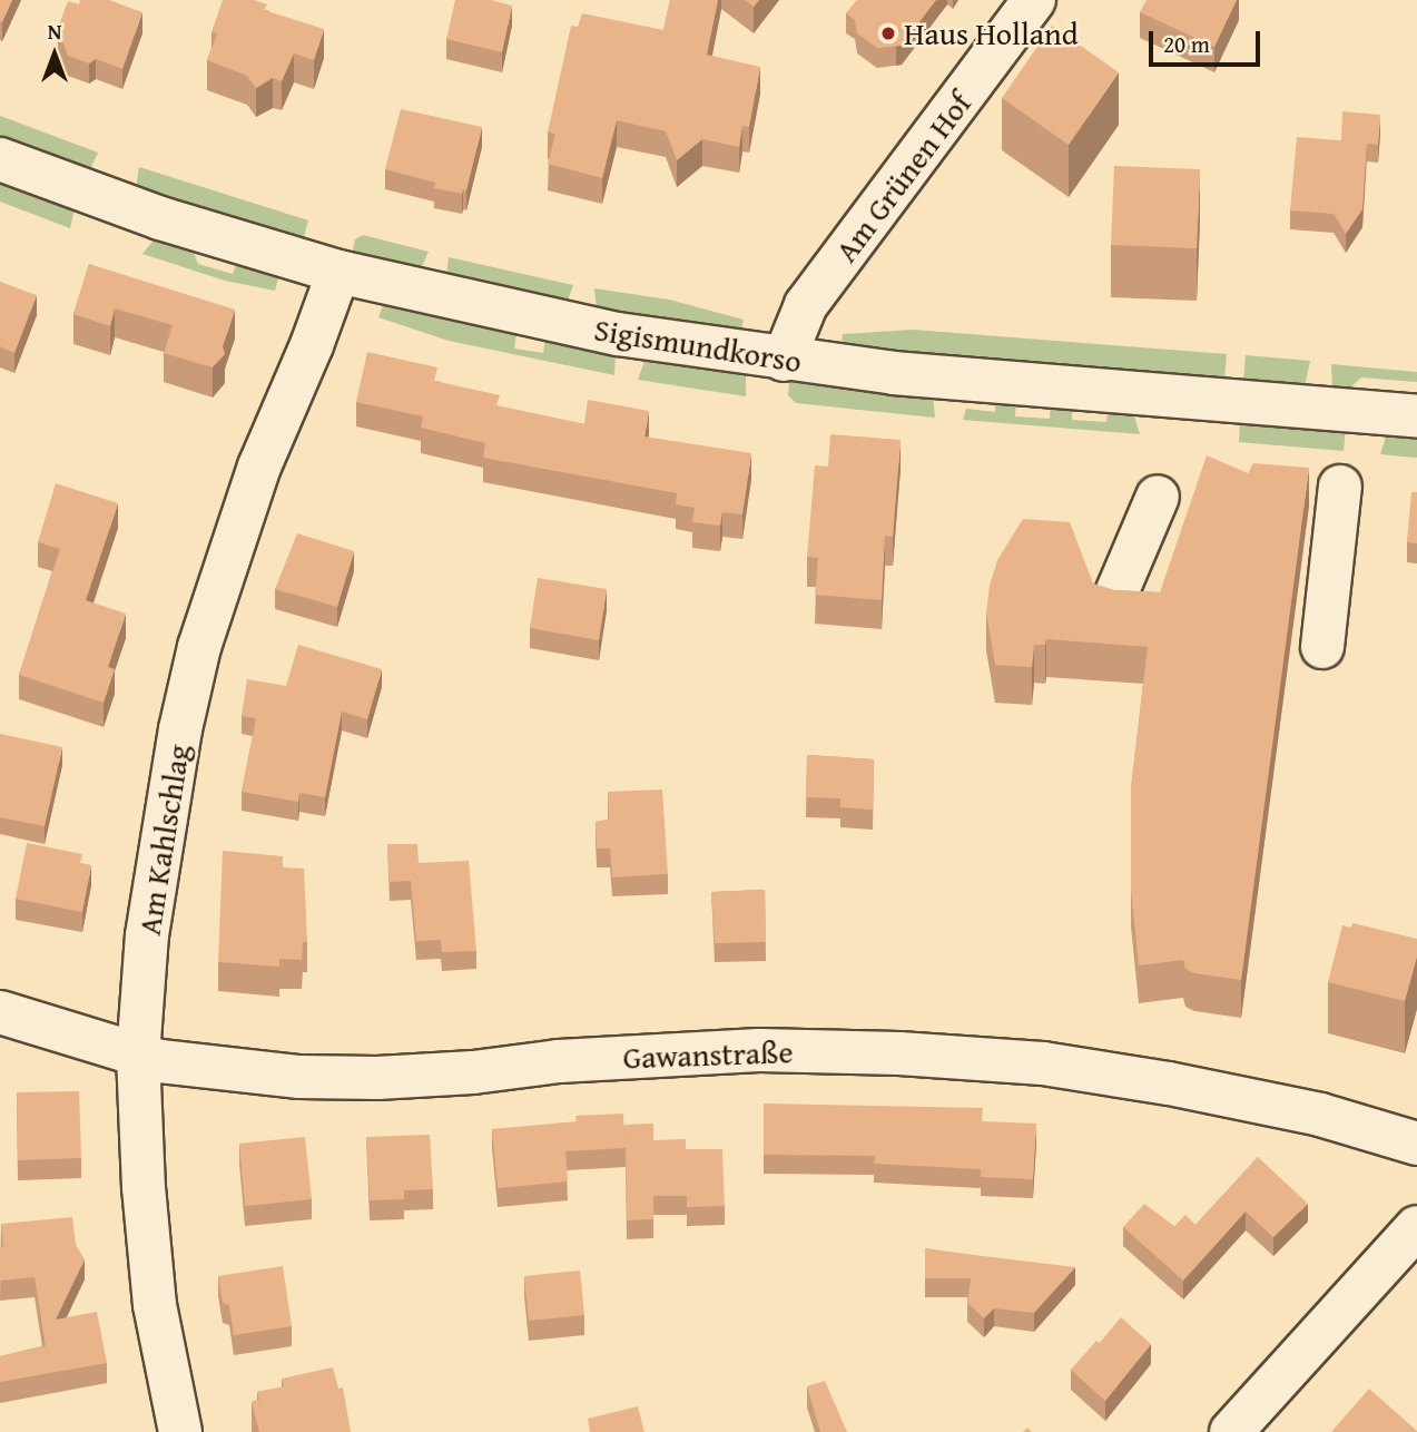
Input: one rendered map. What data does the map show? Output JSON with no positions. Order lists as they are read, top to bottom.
{
  "streets": {
    "street": [
      "Am Grünen Hof",
      "Sigismundkorso",
      "Am Kahlschlag",
      "Gawanstraße"
    ]
  },
  "crossings": [
    ["Am Grünen Hof", "Sigismundkorso"],
    ["Sigismundkorso", "Am Kahlschlag"],
    ["Am Kahlschlag", "Gawanstraße"]
  ],
  "places": ["Haus Holland"],
  "scale_bar": "20 m",
  "north": "top"
}
